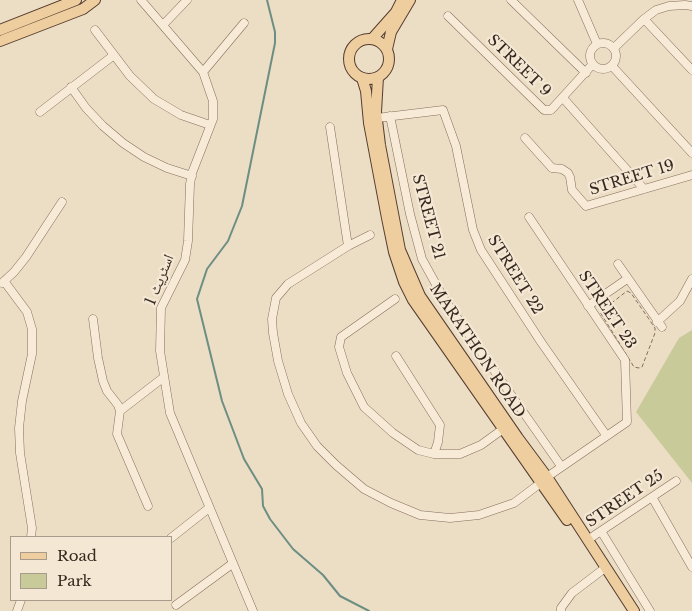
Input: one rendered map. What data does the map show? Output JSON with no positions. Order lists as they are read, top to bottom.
{
  "streets": {
    "main road": ["MARATHON ROAD"],
    "street": [
      "STREET 9",
      "STREET 19",
      "STREET 21",
      "STREET 22",
      "اسٹریٹ 1",
      "STREET 23",
      "STREET 25"
    ]
  },
  "crossings": [
    ["STREET 21", "STREET 22"],
    ["STREET 21", "STREET 23"],
    ["STREET 22", "STREET 23"],
    ["STREET 23", "MARATHON ROAD"],
    ["MARATHON ROAD", "STREET 25"]
  ],
  "legend": ["Road", "Park"]
}
